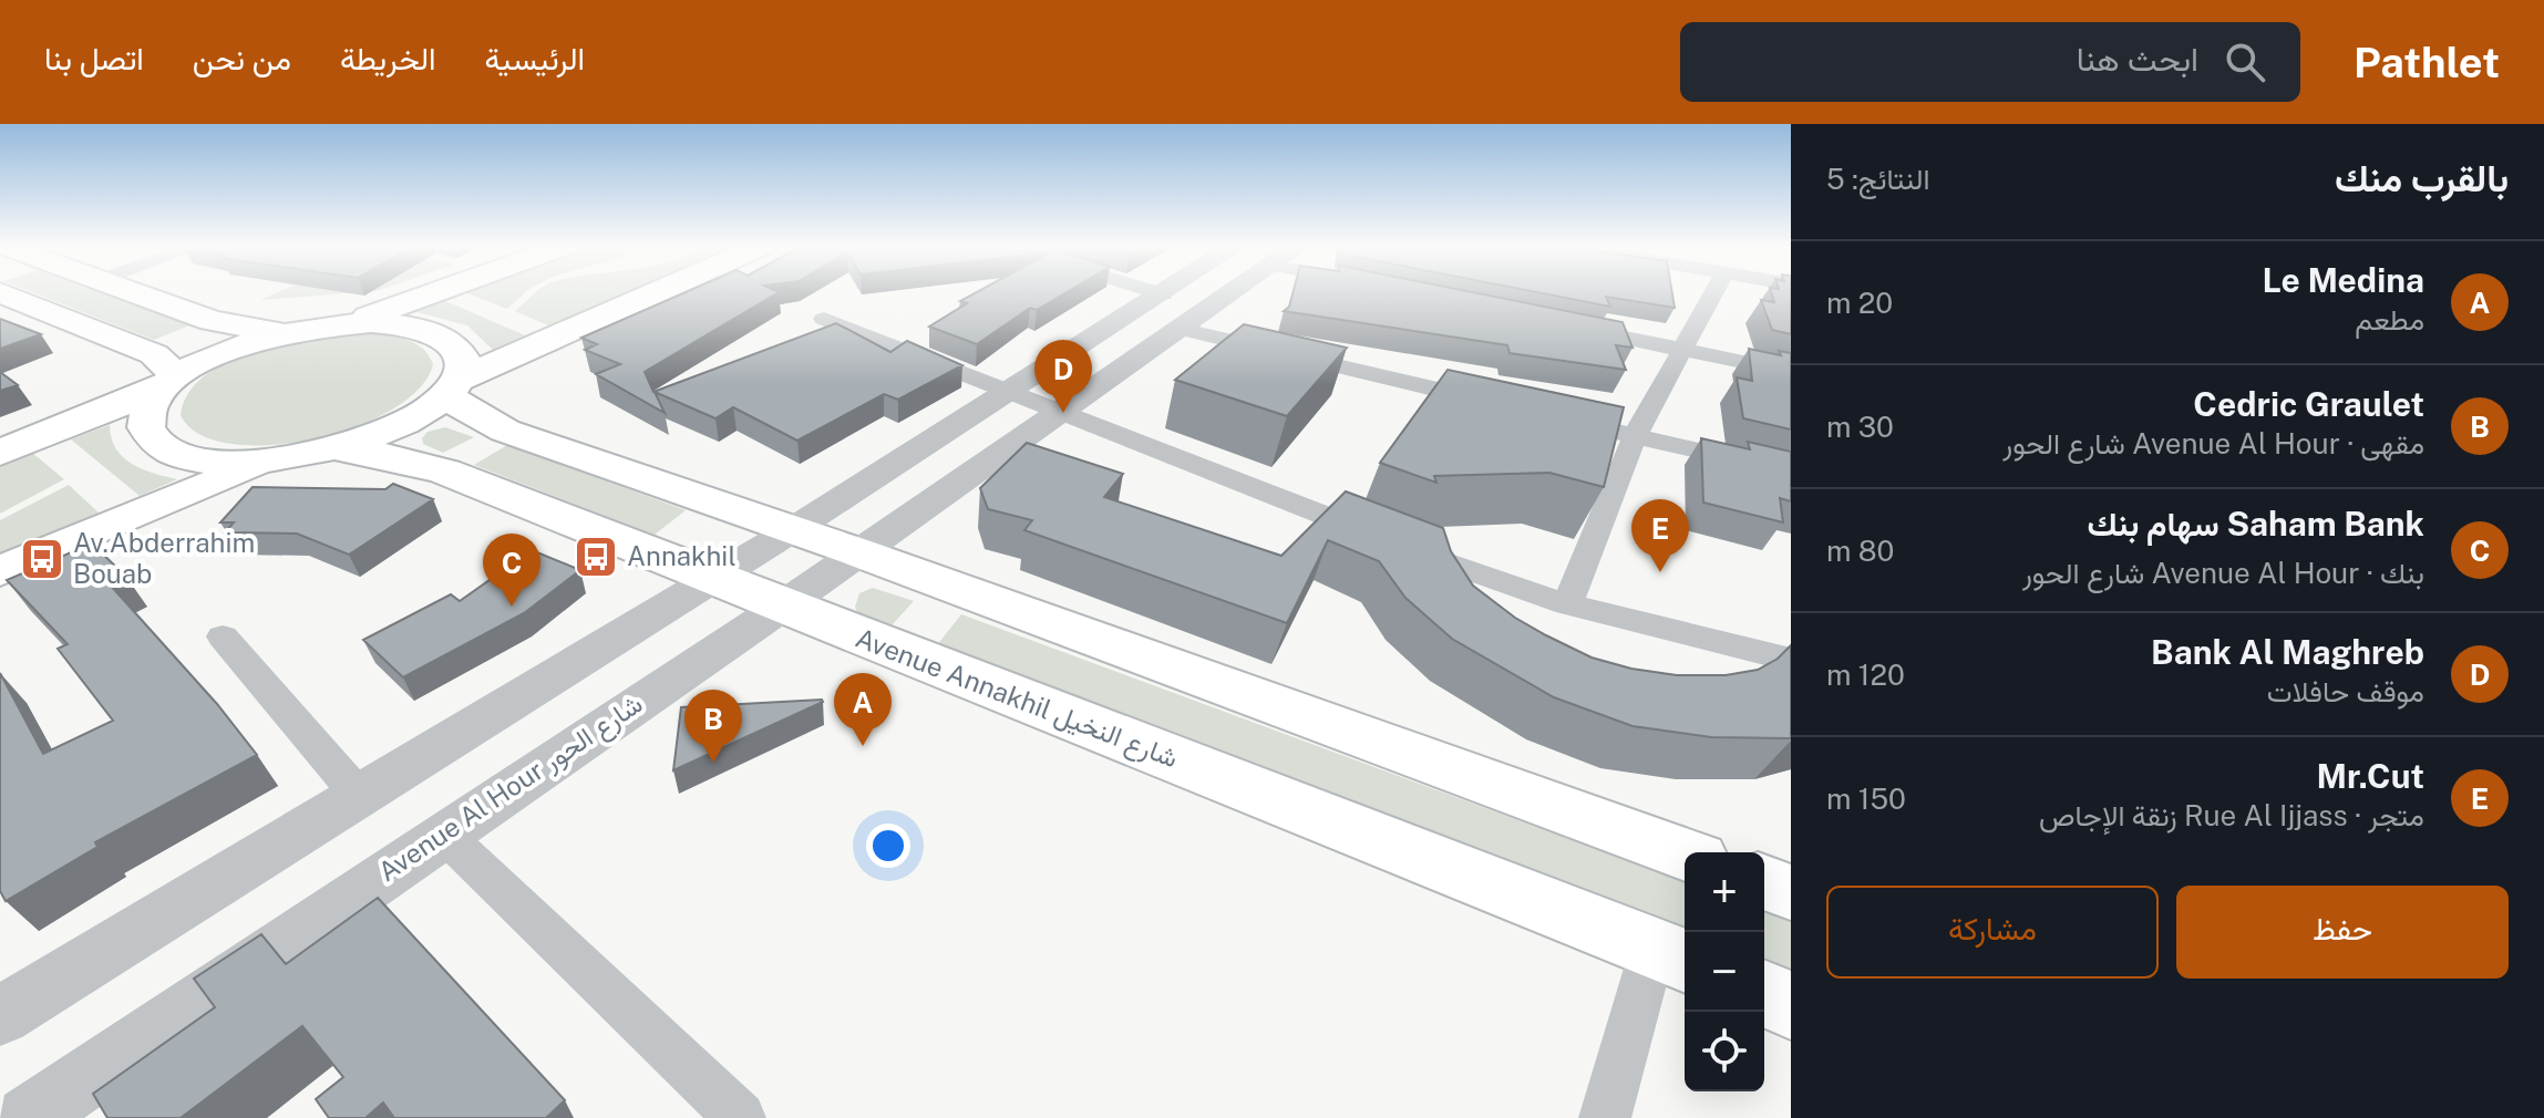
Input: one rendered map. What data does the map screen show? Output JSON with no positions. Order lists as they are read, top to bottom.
{
  "streets": {
    "main road": ["Avenue Annakhil شارع النخيل"],
    "street": ["Avenue Al Hour شارع الحور"]
  },
  "crossings": [
    ["Avenue Annakhil شارع النخيل", "Avenue Al Hour شارع الحور"]
  ],
  "places": {
    "bus stop": ["Annakhil", "Av.Abderrahim Bouab"]
  },
  "page": {
    "header": "Pathlet",
    "search": "ابحث هنا",
    "nav": [
      "الرئيسية",
      "الخريطة",
      "من نحن",
      "اتصل بنا"
    ],
    "heading": ["بالقرب منك", "النتائج: 5"],
    "list": [
      {
        "mark": "A",
        "name": "Le Medina",
        "note": "مطعم",
        "value": "20 m"
      },
      {
        "mark": "B",
        "name": "Cedric Graulet",
        "note": "مقهى · Avenue Al Hour شارع الحور",
        "value": "30 m"
      },
      {
        "mark": "C",
        "name": "Saham Bank سهام بنك",
        "note": "بنك · Avenue Al Hour شارع الحور",
        "value": "80 m"
      },
      {
        "mark": "D",
        "name": "Bank Al Maghreb",
        "note": "موقف حافلات",
        "value": "120 m"
      },
      {
        "mark": "E",
        "name": "Mr.Cut",
        "note": "متجر · Rue Al Ijjass زنقة الإجاص",
        "value": "150 m"
      }
    ],
    "pins": [
      "D",
      "E",
      "C",
      "A",
      "B"
    ],
    "map_buttons": ["+", "−"],
    "buttons": ["حفظ", "مشاركة"]
  }
}
